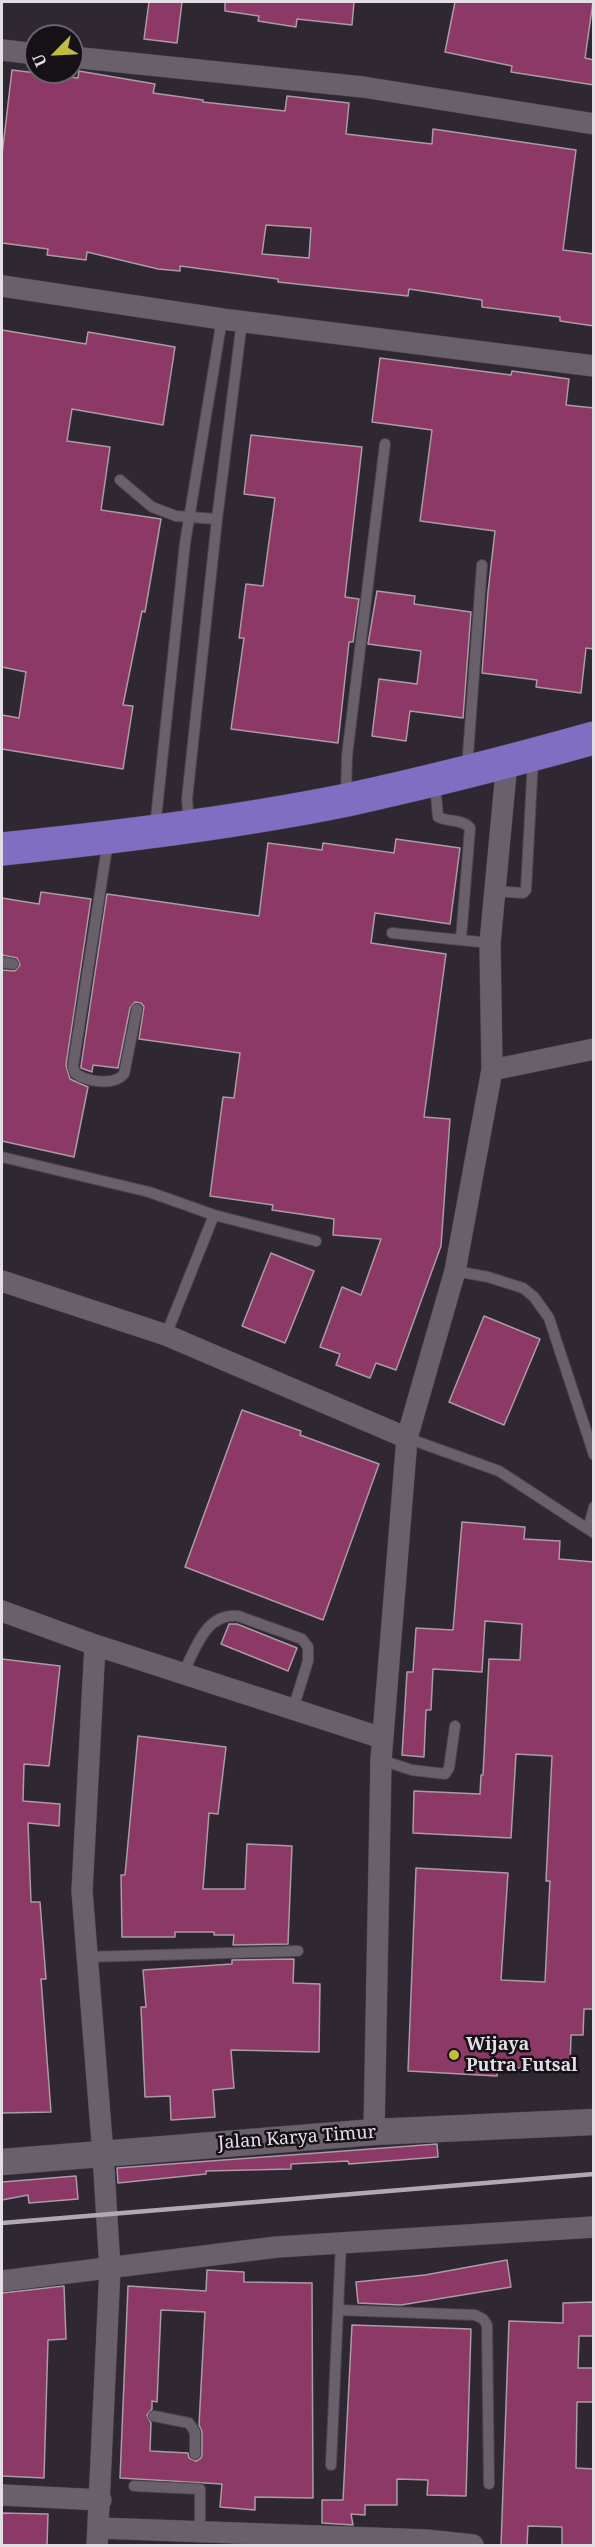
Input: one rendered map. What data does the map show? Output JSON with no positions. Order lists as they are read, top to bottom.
{
  "streets": {
    "street": ["Jalan Karya Timur"]
  },
  "places": ["Wijaya Putra Futsal"],
  "north": "bottom left"
}
